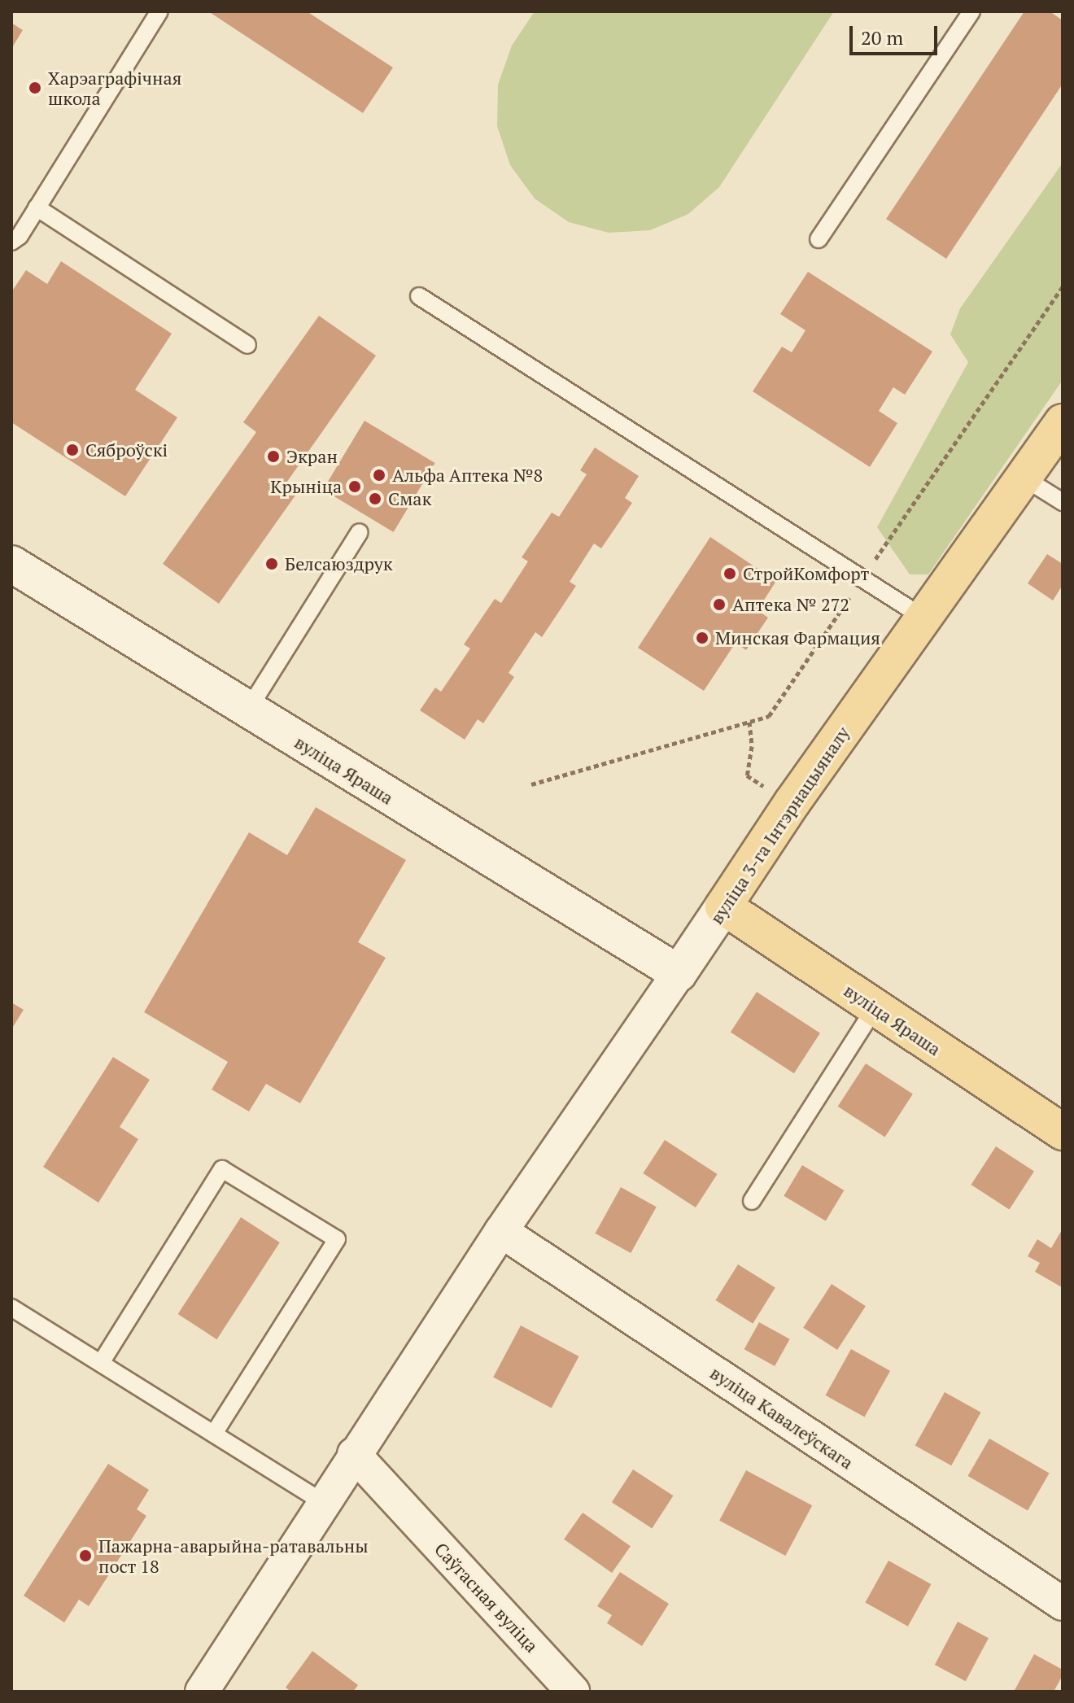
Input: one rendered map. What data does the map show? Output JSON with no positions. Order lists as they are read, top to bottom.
{
  "streets": {
    "main road": ["вуліца Яраша", "вуліца 3-га Інтэрнацыяналу"],
    "street": ["вуліца Кавалеўскага", "Саўгасная вуліца"]
  },
  "crossings": [
    ["вуліца Яраша", "вуліца 3-га Інтэрнацыяналу"],
    ["вуліца 3-га Інтэрнацыяналу", "вуліца Кавалеўскага"],
    ["вуліца 3-га Інтэрнацыяналу", "Саўгасная вуліца"]
  ],
  "places": [
    "Харэаграфічная школа",
    "Сяброўскі",
    "Экран",
    "Альфа Аптека №8",
    "Крыніца",
    "Смак",
    "Белсаюздрук",
    "СтройКомфорт",
    "Аптека № 272",
    "Минская Фармация",
    "Пажарна-аварыйна-ратавальны пост 18"
  ],
  "scale_bar": "20 m"
}
